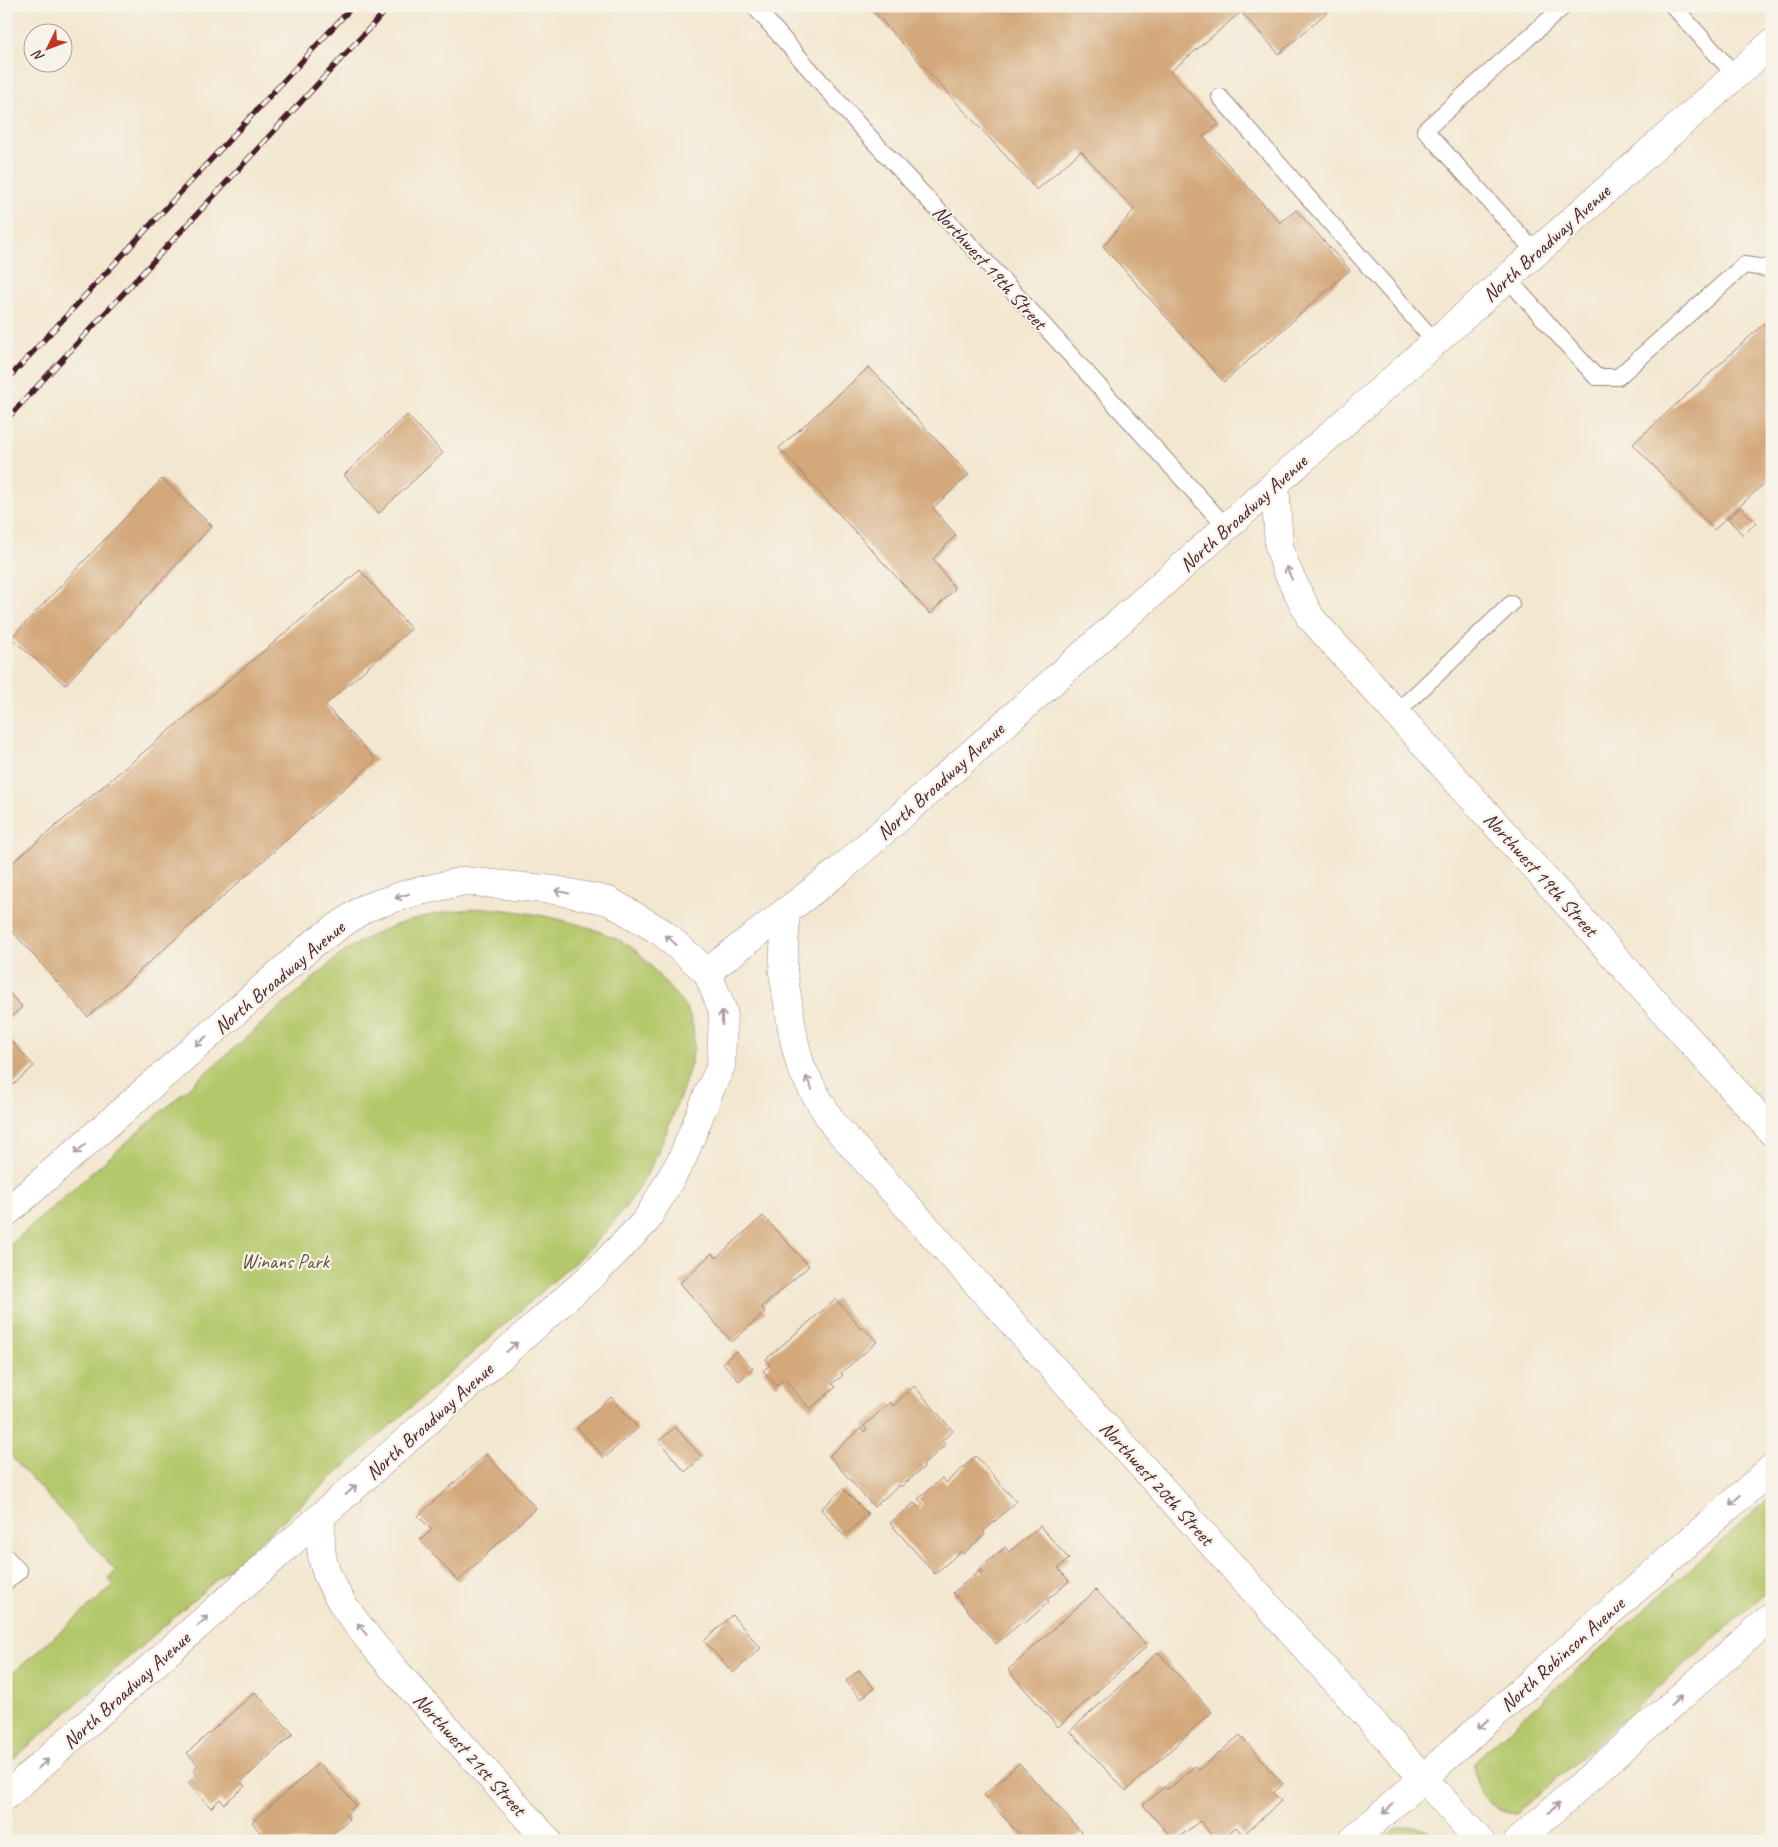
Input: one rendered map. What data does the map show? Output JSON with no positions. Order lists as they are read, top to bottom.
{
  "streets": {
    "main road": [
      "North Broadway Avenue",
      "Northwest 19th Street",
      "Northwest 20th Street",
      "North Robinson Avenue",
      "Northwest 21st Street"
    ]
  },
  "crossings": [
    ["North Broadway Avenue", "Northwest 19th Street"],
    ["North Broadway Avenue", "Northwest 20th Street"],
    ["North Broadway Avenue", "Northwest 21st Street"],
    ["Northwest 20th Street", "North Robinson Avenue"]
  ],
  "one_way": ["Northwest 20th Street", "Northwest 21st Street"],
  "parks": ["Winans Park"],
  "north": "bottom left"
}
